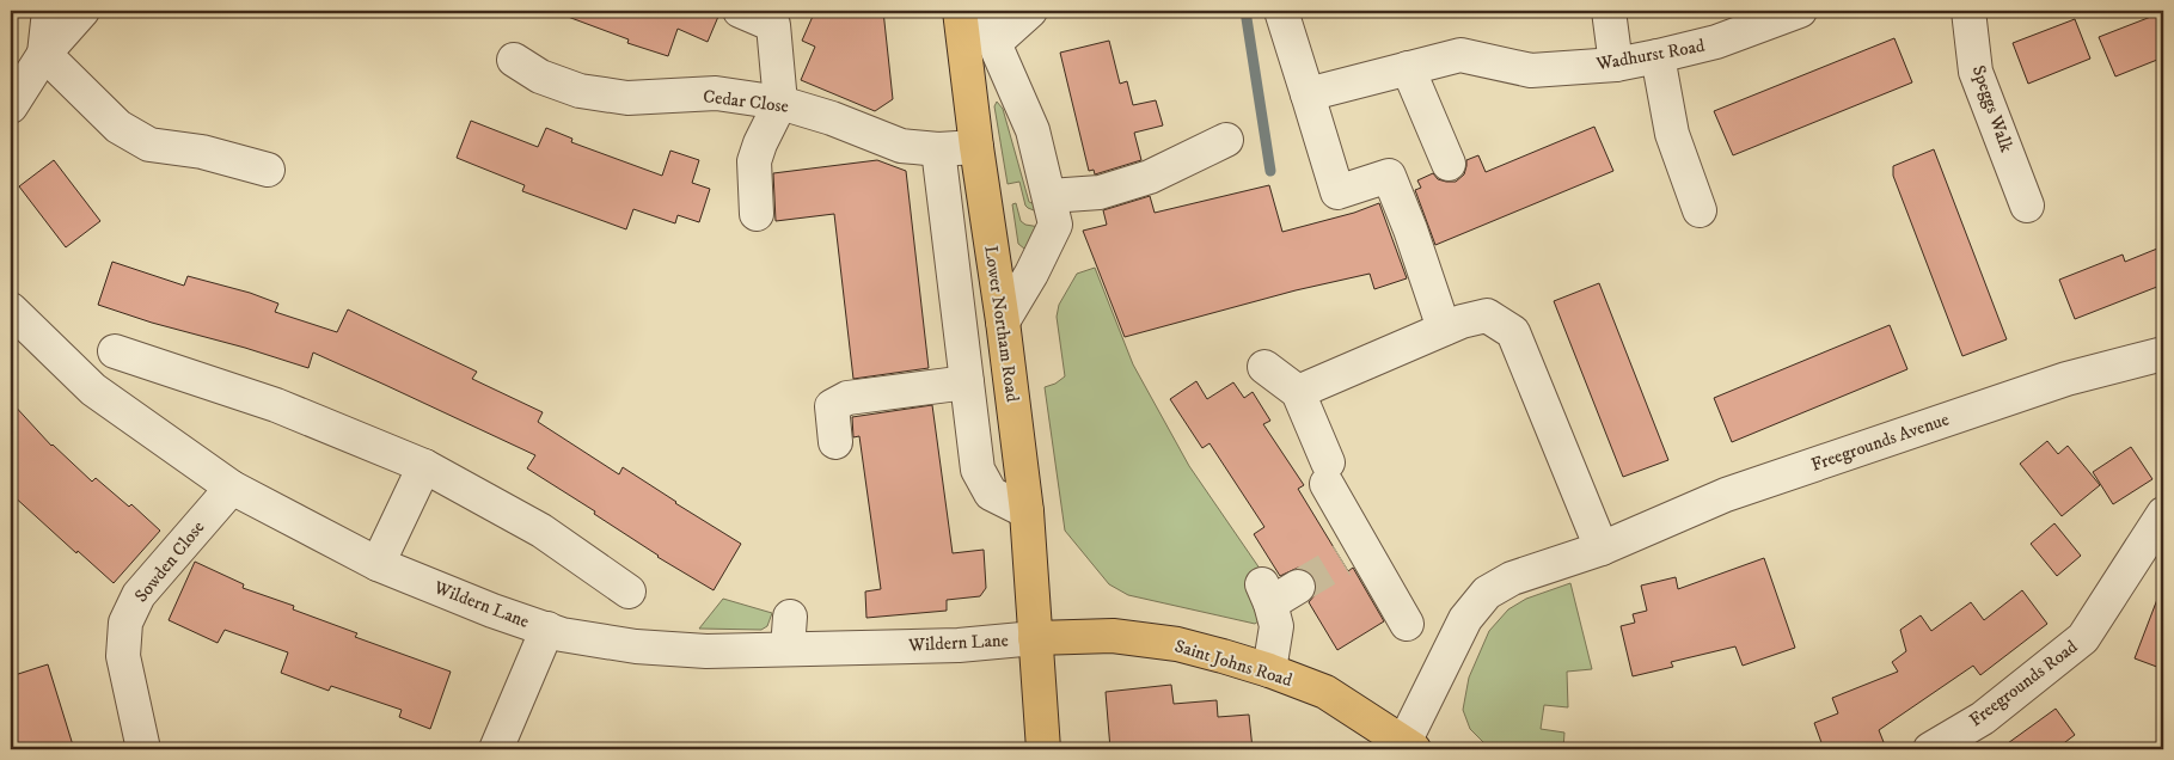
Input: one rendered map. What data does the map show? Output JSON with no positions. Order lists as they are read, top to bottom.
{
  "streets": {
    "main road": ["Lower Northam Road", "Saint Johns Road"],
    "street": [
      "Wadhurst Road",
      "Cedar Close",
      "Speggs Walk",
      "Freegrounds Avenue",
      "Sowden Close",
      "Wildern Lane",
      "Freegrounds Road"
    ]
  },
  "crossings": [
    ["Cedar Close", "Lower Northam Road"],
    ["Lower Northam Road", "Wildern Lane"],
    ["Lower Northam Road", "Saint Johns Road"],
    ["Freegrounds Avenue", "Saint Johns Road"],
    ["Sowden Close", "Wildern Lane"],
    ["Wildern Lane", "Saint Johns Road"]
  ]
}
